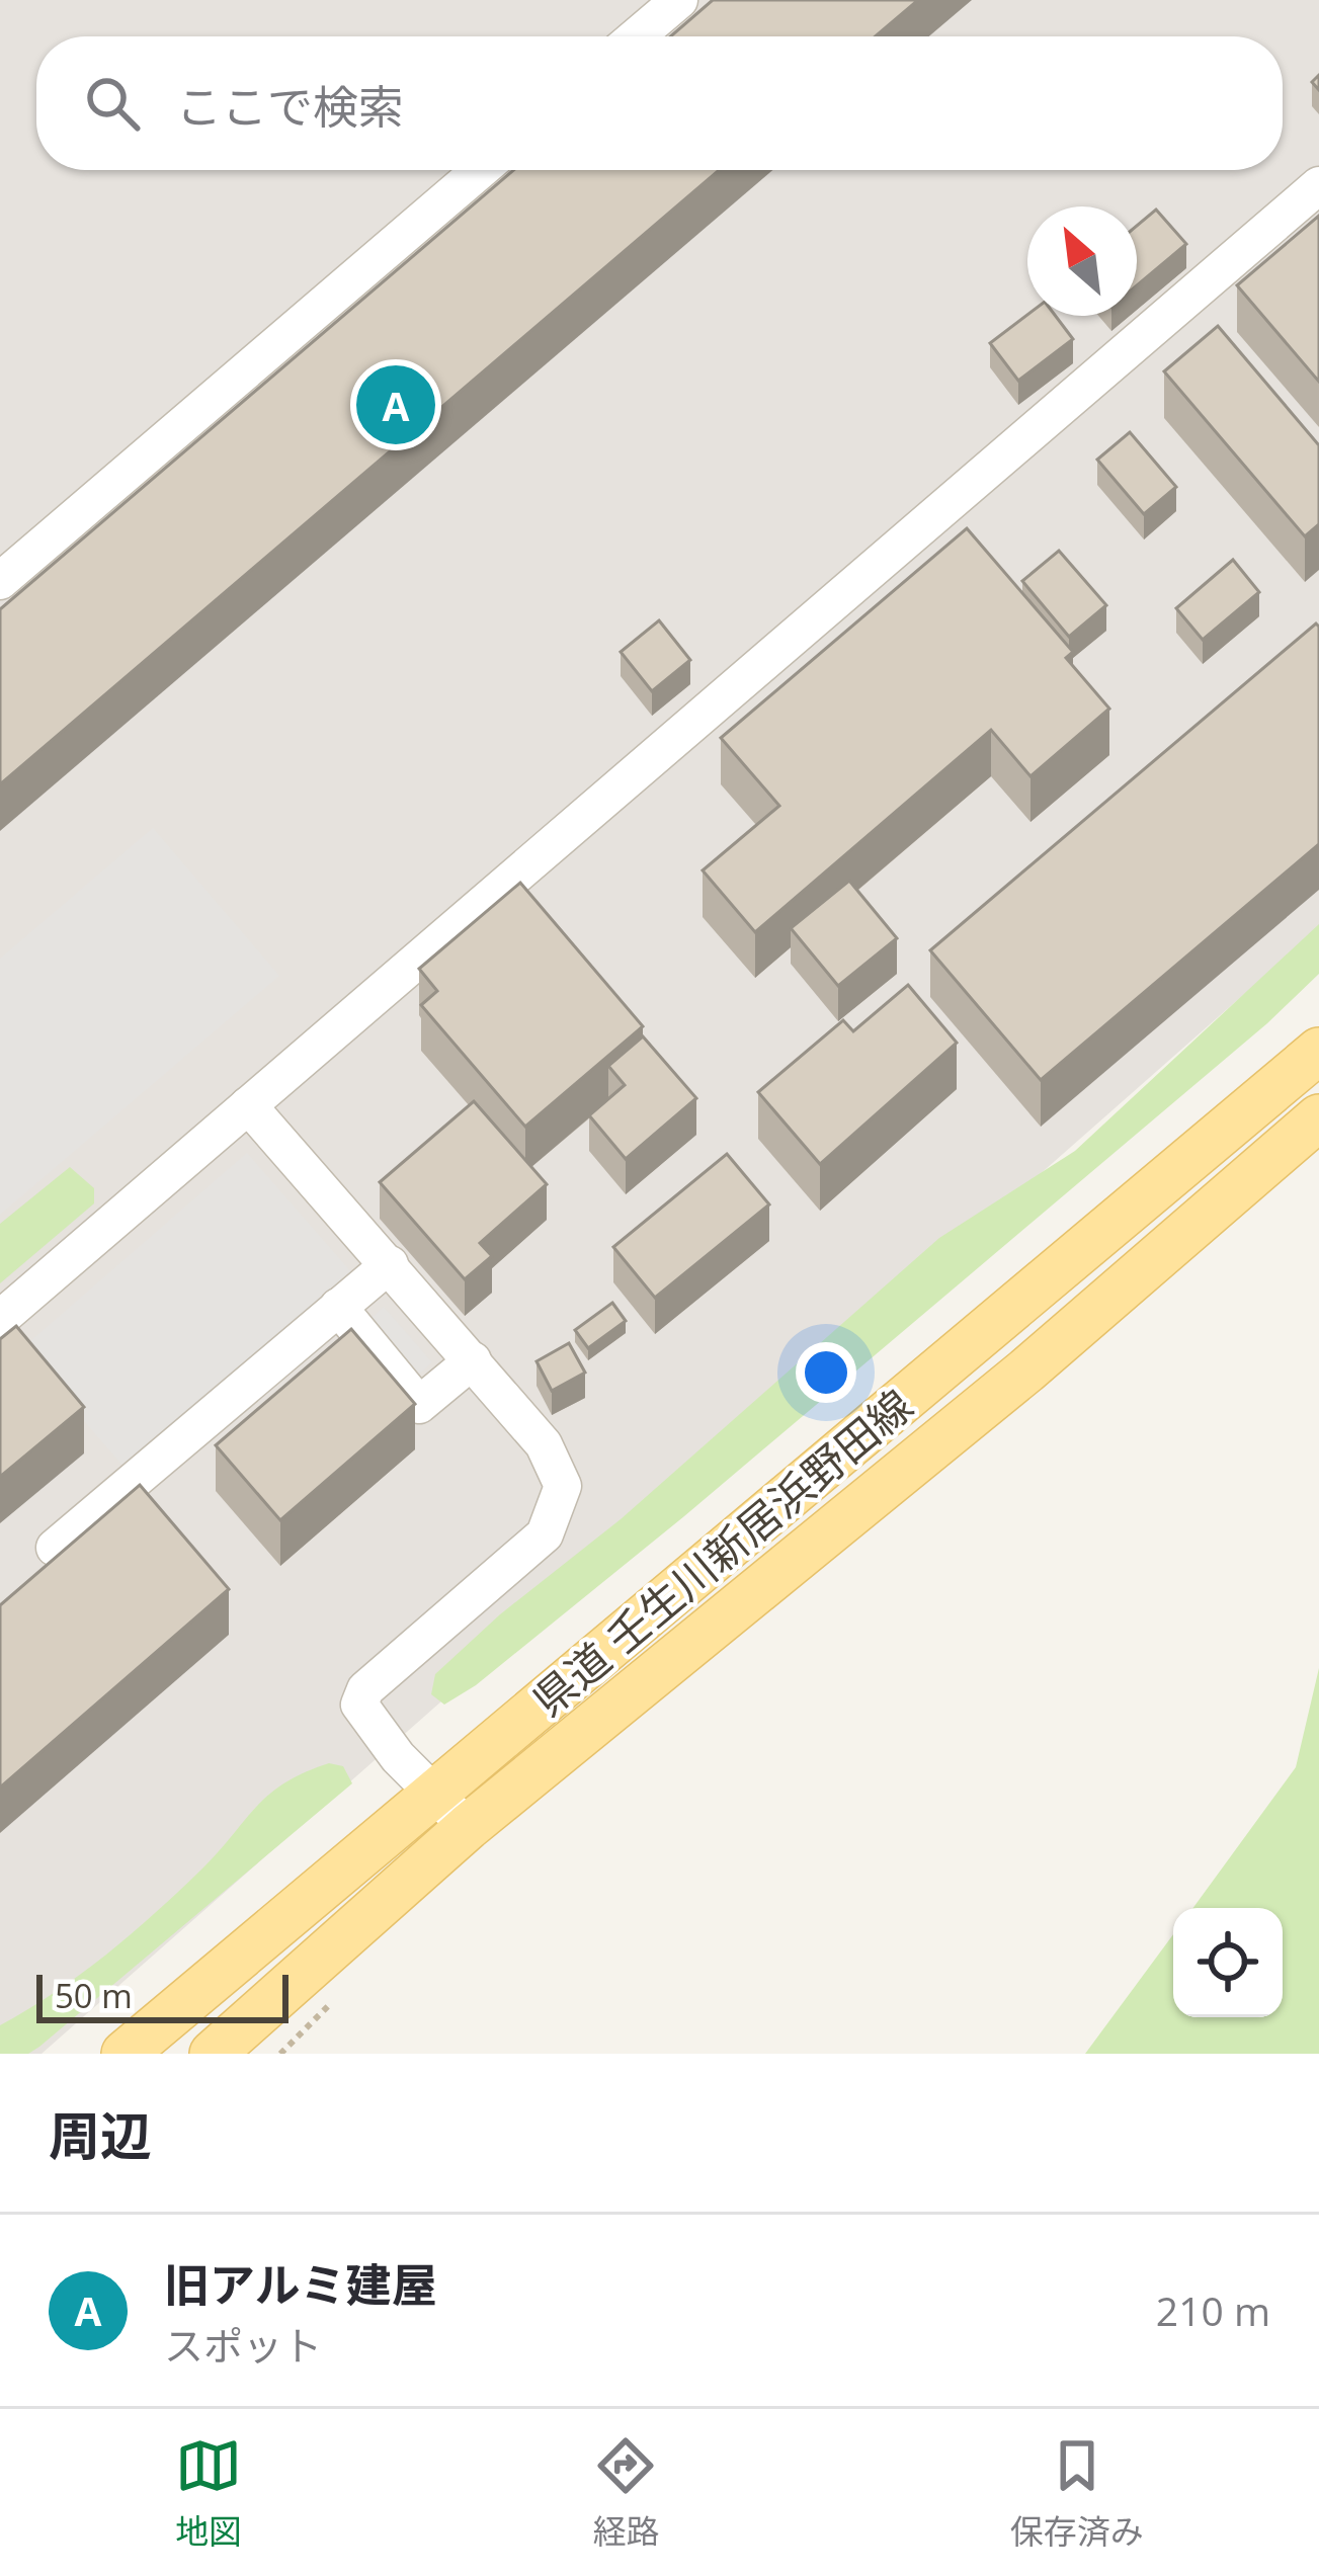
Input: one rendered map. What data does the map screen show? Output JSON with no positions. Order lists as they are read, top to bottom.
{
  "streets": {
    "main road": ["県道 壬生川新居浜野田線"]
  },
  "scale_bar": "50 m",
  "north": "top left",
  "page": {
    "search": "ここで検索",
    "pins": "A",
    "scale": "50 m",
    "heading": "周辺",
    "list": [
      {
        "mark": "A",
        "name": "旧アルミ建屋",
        "note": "スポット",
        "value": "210 m"
      }
    ],
    "nav": ["地図", "経路", "保存済み"]
  }
}
